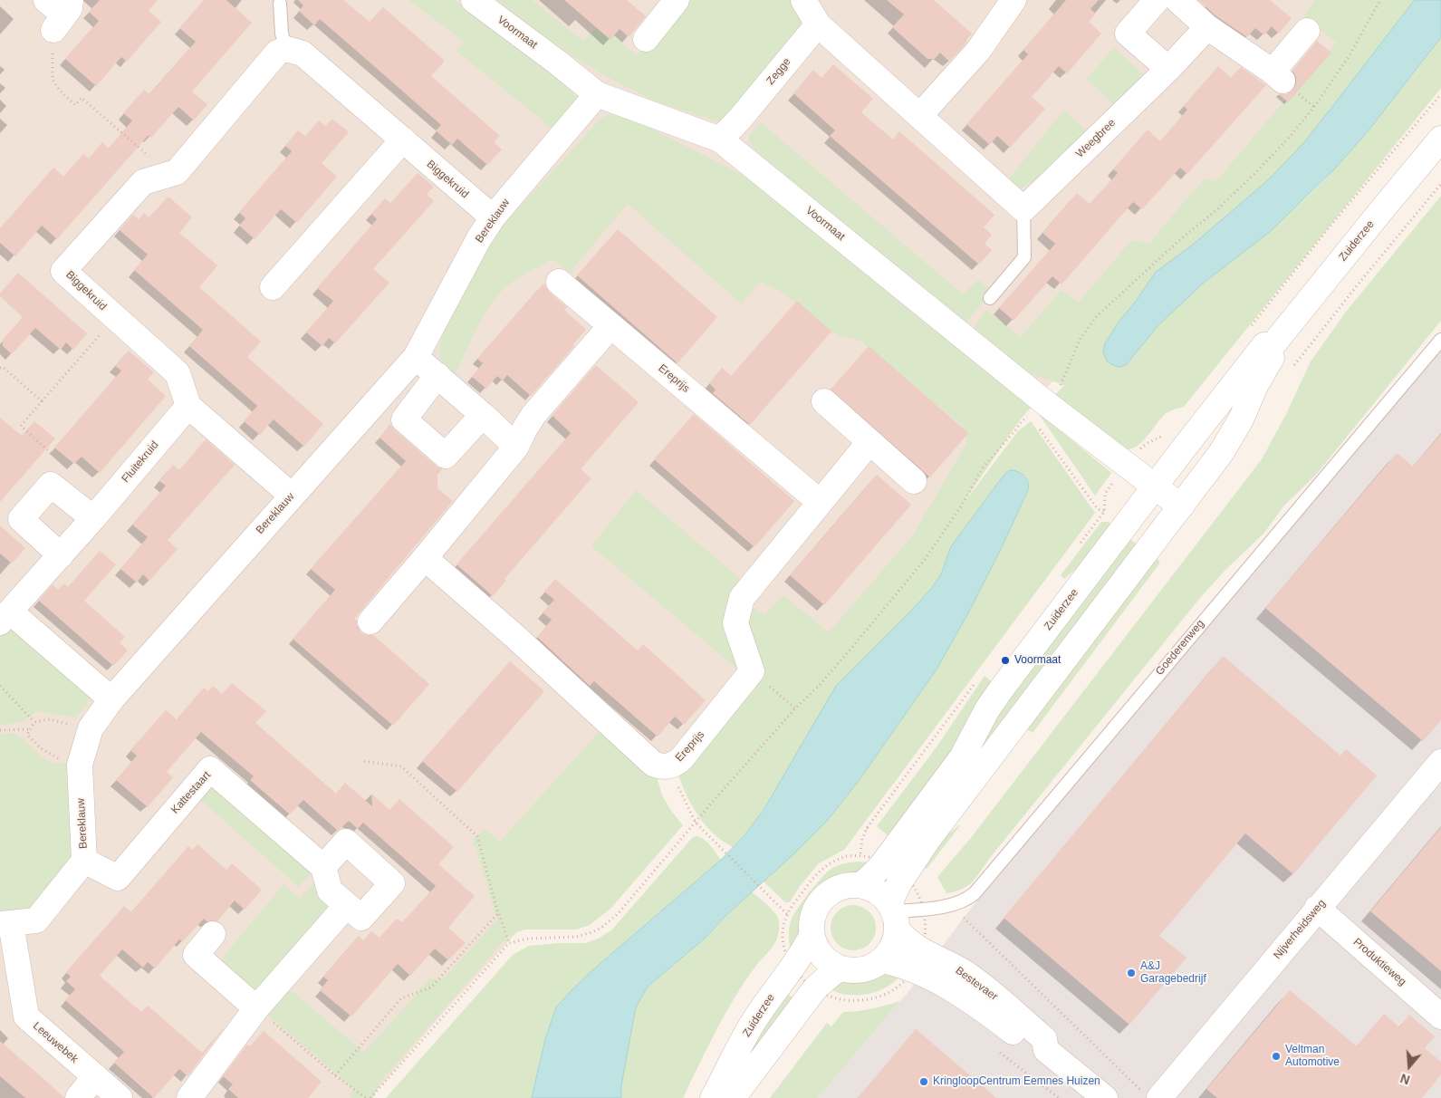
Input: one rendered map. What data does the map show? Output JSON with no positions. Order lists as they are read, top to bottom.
{
  "streets": {
    "street": [
      "Voormaat",
      "Zegge",
      "Weegbree",
      "Biggekruid",
      "Bereklauw",
      "Zuiderzee",
      "Ereprijs",
      "Fluitekruid",
      "Kattestaart",
      "Nijverheidsweg",
      "Produktieweg",
      "Bestevaer",
      "Leeuwebek"
    ],
    "lane": ["Goederenweg"]
  },
  "crossings": [
    ["Voormaat", "Zegge"],
    ["Voormaat", "Bereklauw"],
    ["Voormaat", "Zuiderzee"],
    ["Biggekruid", "Bereklauw"],
    ["Biggekruid", "Fluitekruid"],
    ["Bereklauw", "Fluitekruid"],
    ["Bereklauw", "Kattestaart"],
    ["Bereklauw", "Leeuwebek"],
    ["Zuiderzee", "Goederenweg"],
    ["Zuiderzee", "Bestevaer"],
    ["Goederenweg", "Bestevaer"],
    ["Nijverheidsweg", "Produktieweg"]
  ],
  "places": [
    "Voormaat",
    "A&J Garagebedrijf",
    "Veltman Automotive",
    "KringloopCentrum Eemnes Huizen"
  ],
  "north": "bottom"
}
